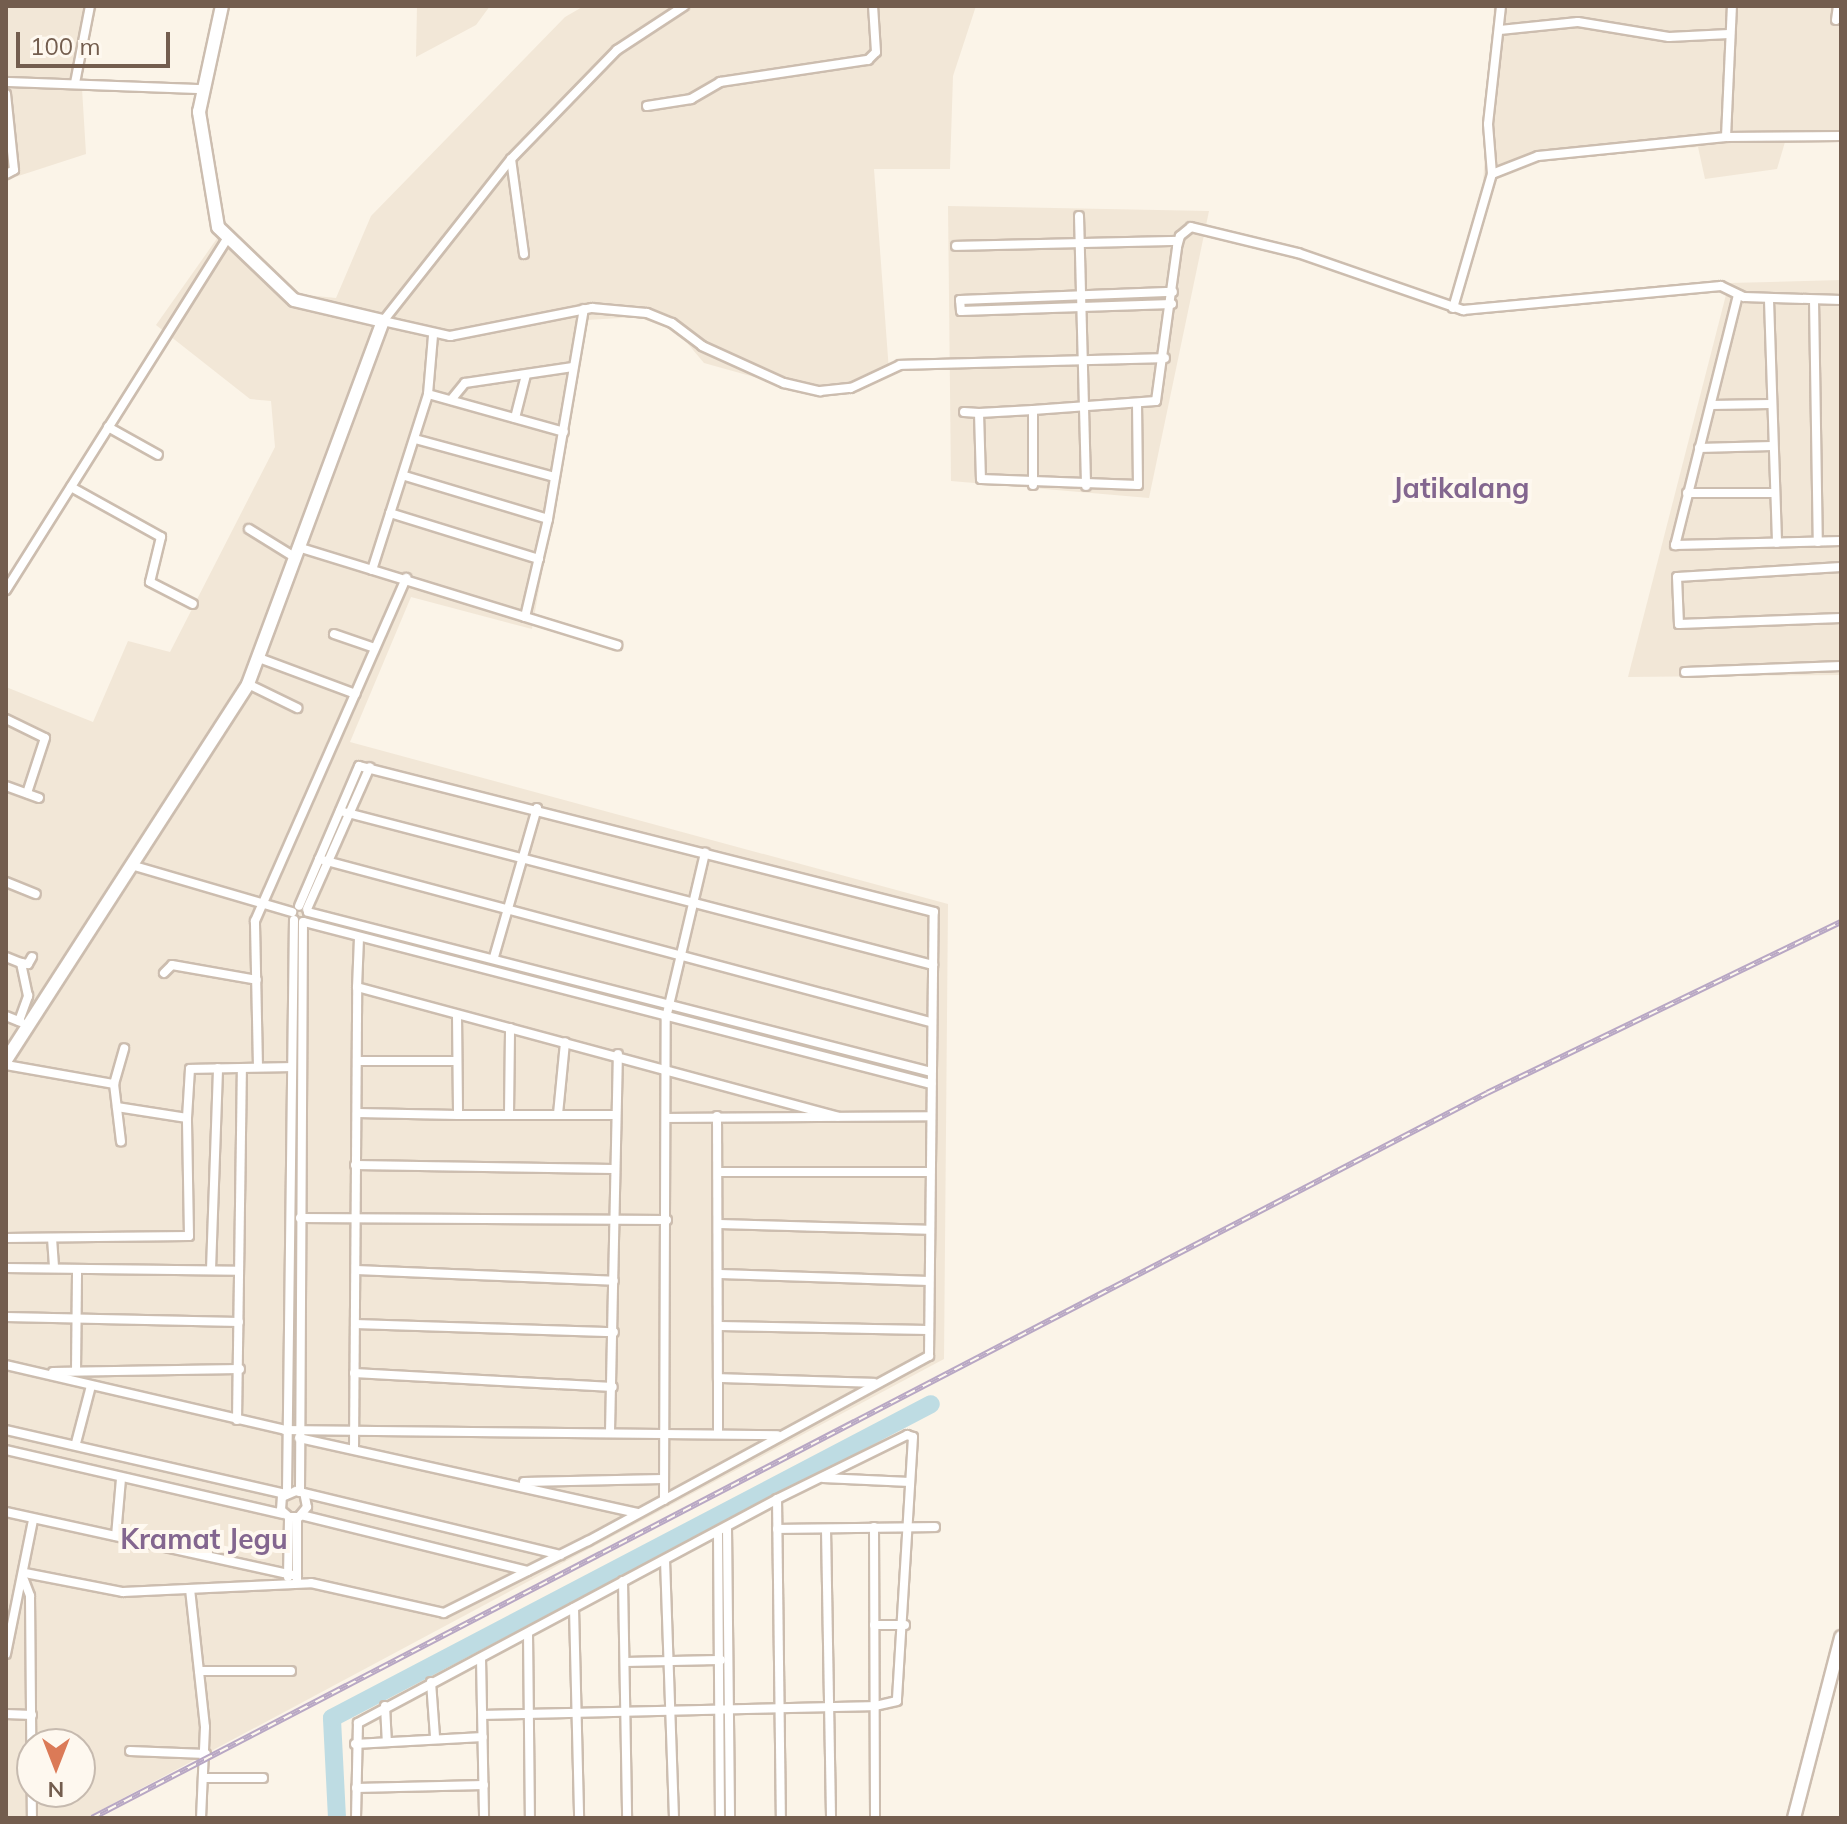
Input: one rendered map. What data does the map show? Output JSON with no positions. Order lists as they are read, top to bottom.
{
  "districts": ["Jatikalang", "Kramat Jegu"],
  "scale_bar": "100 m",
  "north": "bottom"
}
